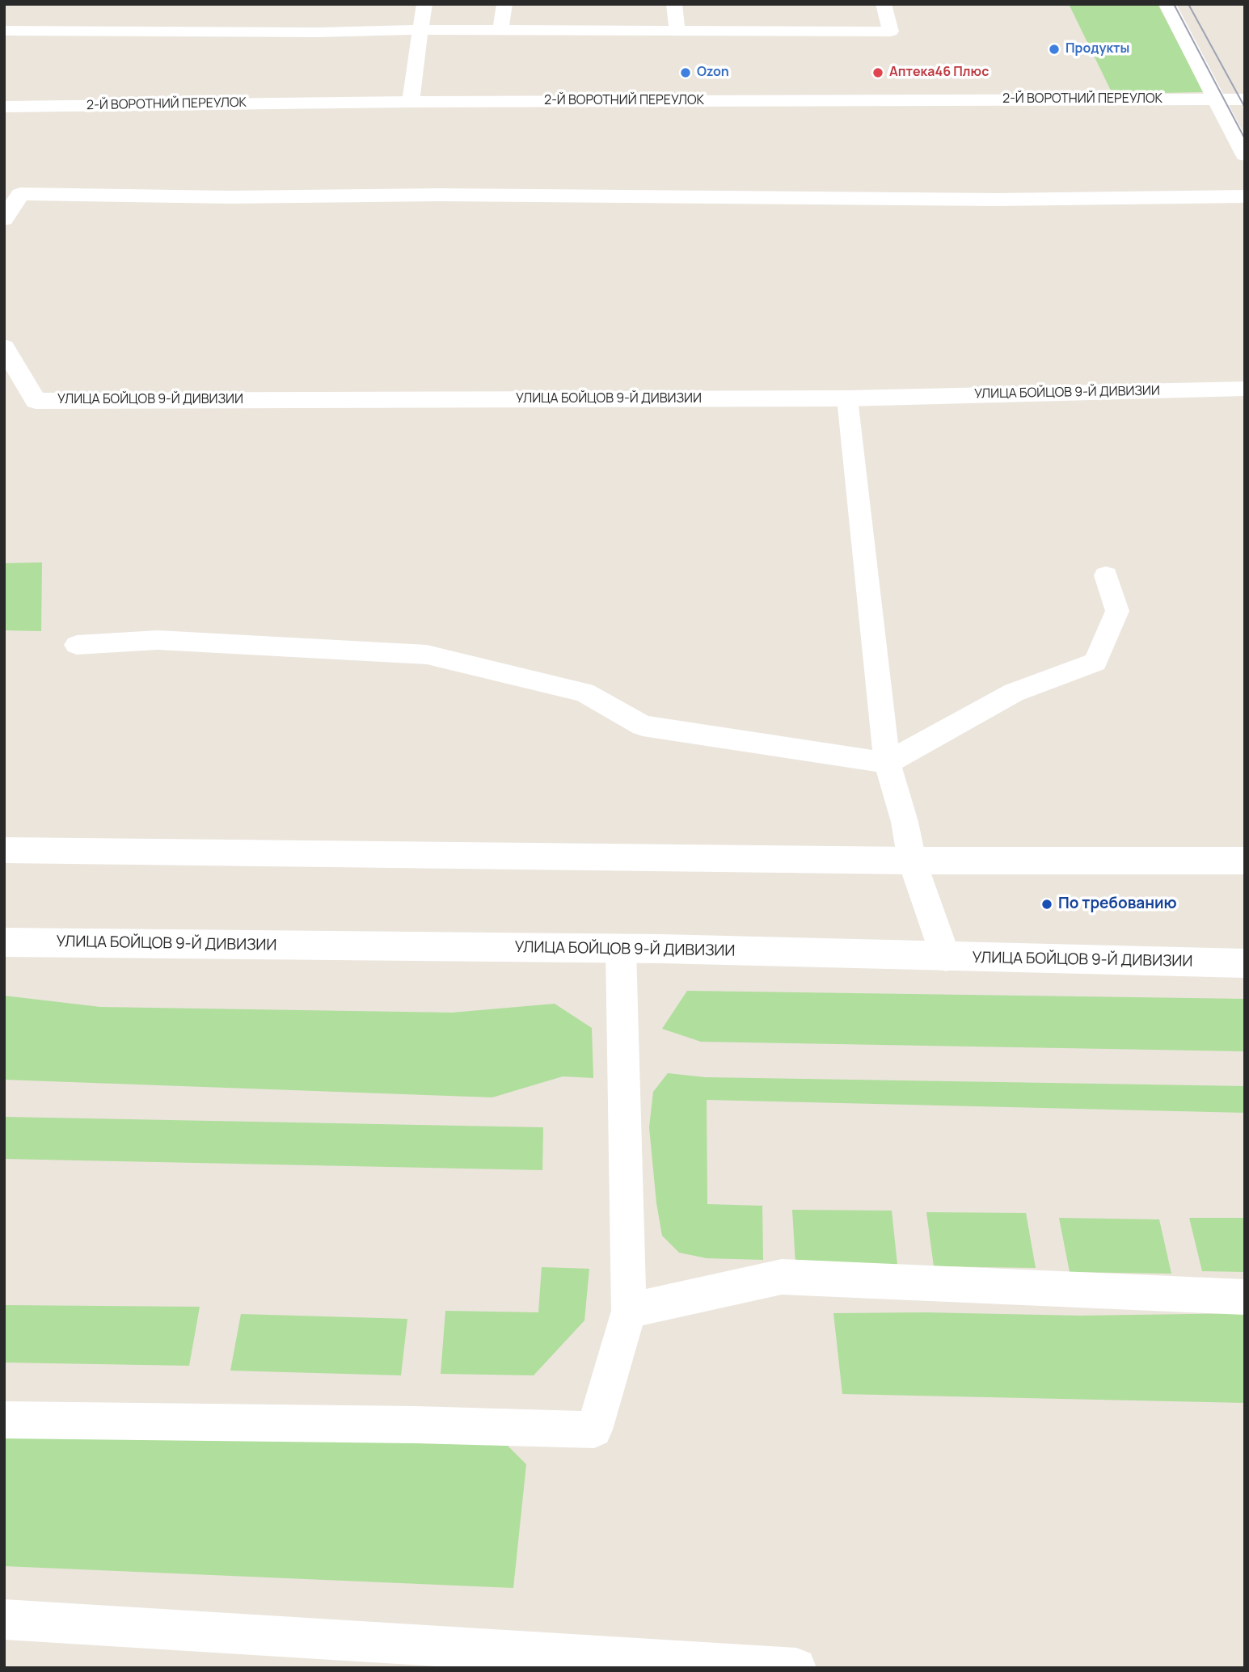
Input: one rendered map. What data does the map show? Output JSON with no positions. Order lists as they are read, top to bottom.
{
  "streets": {
    "street": ["2-Й ВОРОТНИЙ ПЕРЕУЛОК", "УЛИЦА БОЙЦОВ 9-Й ДИВИЗИИ"]
  },
  "places": [
    "Продукты",
    "Ozon",
    "Аптека46 Плюс",
    "По требованию"
  ]
}
